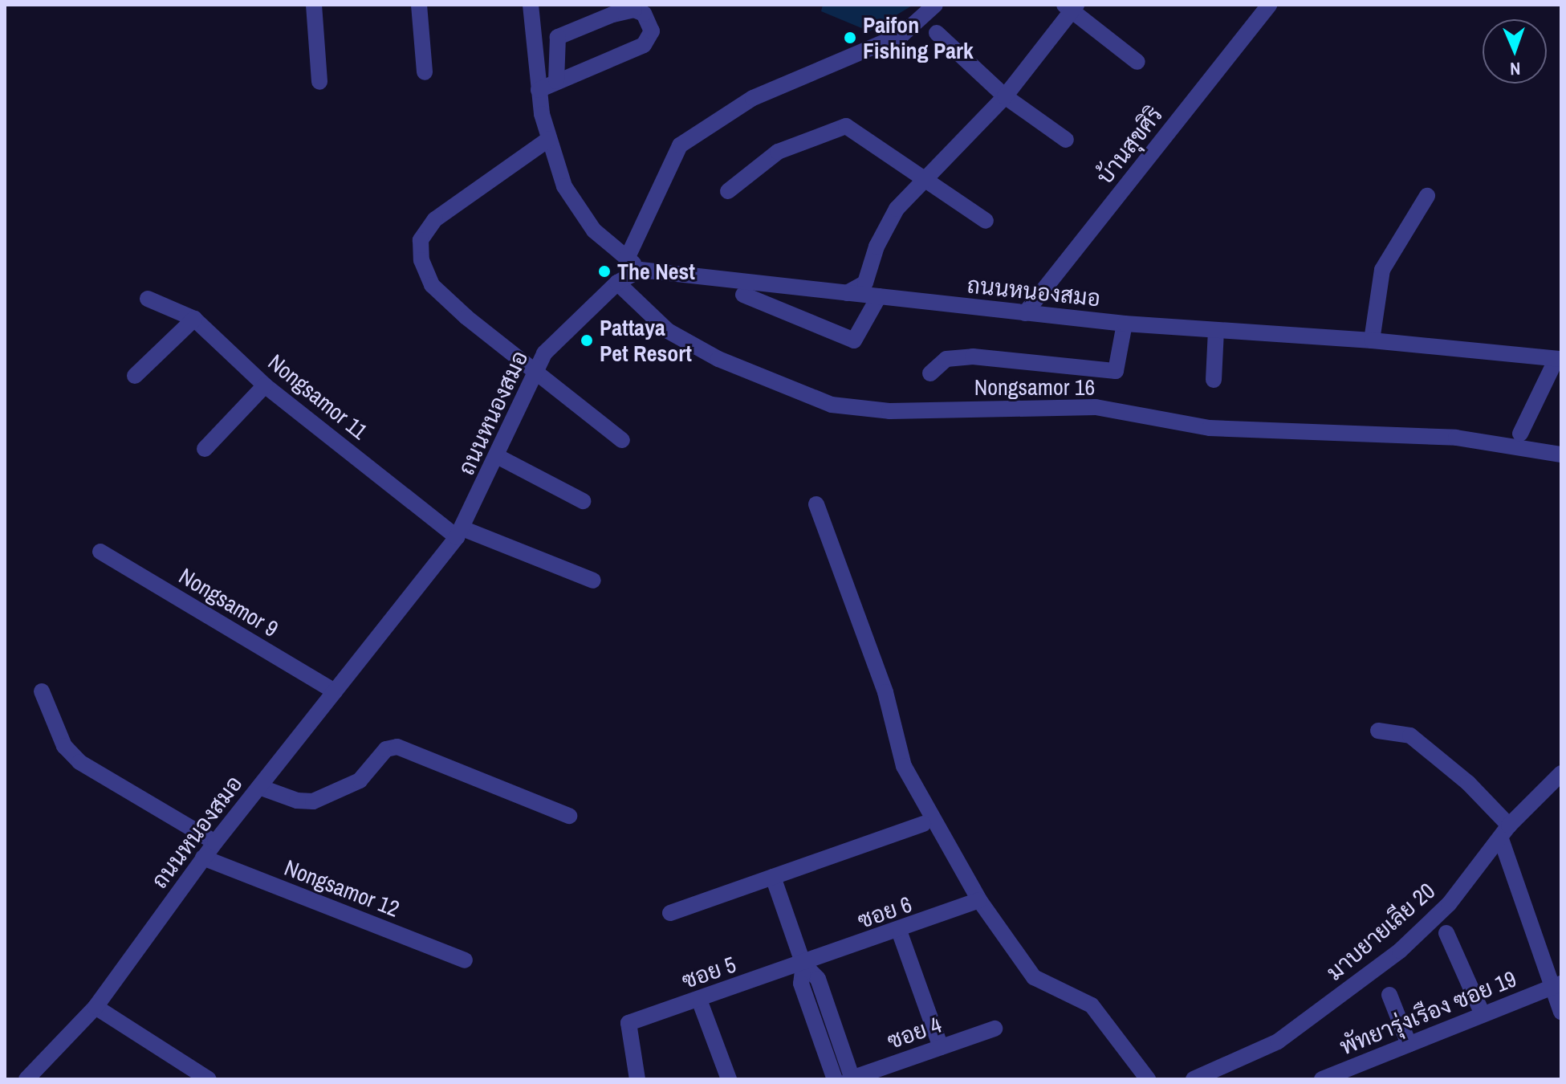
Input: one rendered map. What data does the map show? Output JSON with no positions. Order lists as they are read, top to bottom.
{
  "streets": {
    "street": [
      "บ้านสุขศิริ",
      "ถนนหนองสมอ",
      "Nongsamor 16",
      "Nongsamor 11",
      "Nongsamor 9",
      "Nongsamor 12",
      "ซอย 6",
      "มาบยายเลีย 20",
      "ซอย 5",
      "พัทยารุ่งเรือง ซอย 19",
      "ซอย 4"
    ]
  },
  "crossings": [
    ["บ้านสุขศิริ", "ถนนหนองสมอ"],
    ["ถนนหนองสมอ", "Nongsamor 16"],
    ["ถนนหนองสมอ", "Nongsamor 11"],
    ["ถนนหนองสมอ", "Nongsamor 9"],
    ["ถนนหนองสมอ", "Nongsamor 12"],
    ["ซอย 6", "ซอย 5"]
  ],
  "places": ["Paifon Fishing Park", "The Nest", "Pattaya Pet Resort"],
  "north": "bottom"
}
